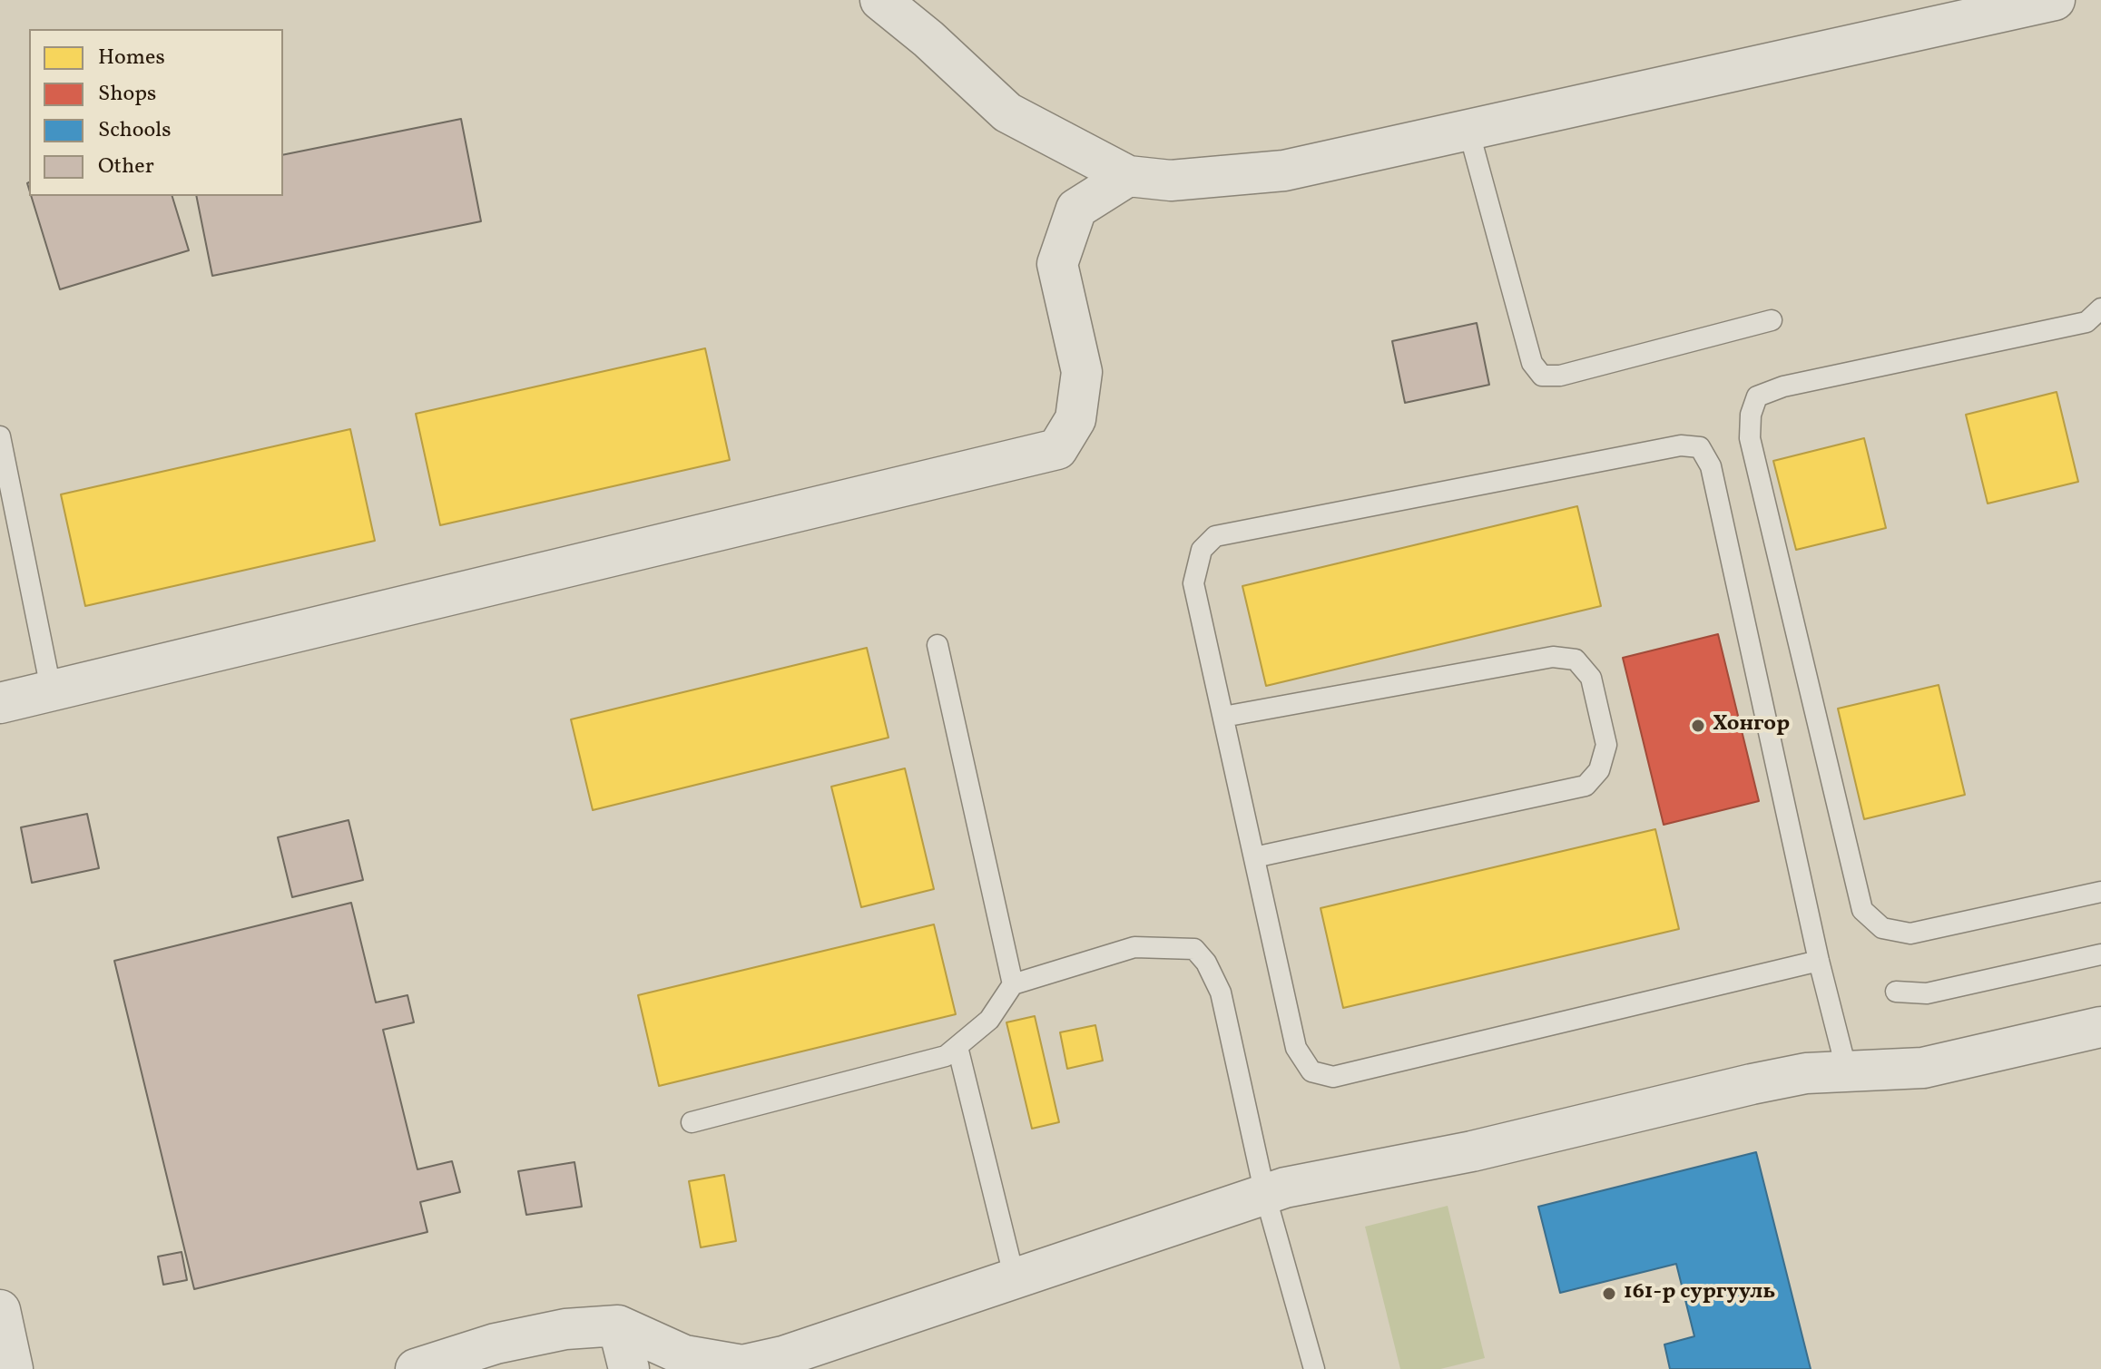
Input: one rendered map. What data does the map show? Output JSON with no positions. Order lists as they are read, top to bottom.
{
  "places": ["Хонгор", "161-р сургууль"],
  "legend": [
    "Homes",
    "Shops",
    "Schools",
    "Other"
  ]
}
